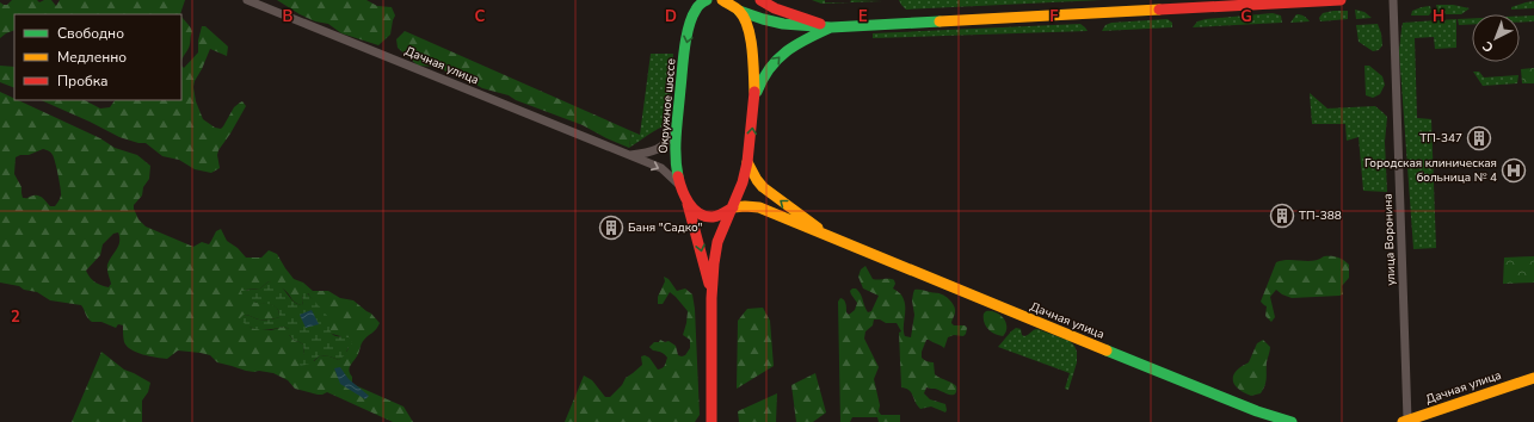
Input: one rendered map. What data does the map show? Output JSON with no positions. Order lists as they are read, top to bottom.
{
  "streets": {
    "main road": ["Дачная улица", "Окружное шоссе"],
    "street": ["улица Воронина"]
  },
  "crossings": [
    ["Дачная улица", "Окружное шоссе"],
    ["Дачная улица", "улица Воронина"]
  ],
  "places": {
    "building": ["ТП-347", "ТП-388", "Баня \"Садко\""],
    "hospital": ["Городская клиническая больница № 4"]
  },
  "legend": ["Свободно", "Медленно", "Пробка"],
  "north": "bottom left",
  "grid": {
    "columns": [
      "B",
      "C",
      "D",
      "E",
      "F",
      "G",
      "H"
    ],
    "rows": ["2"]
  }
}
